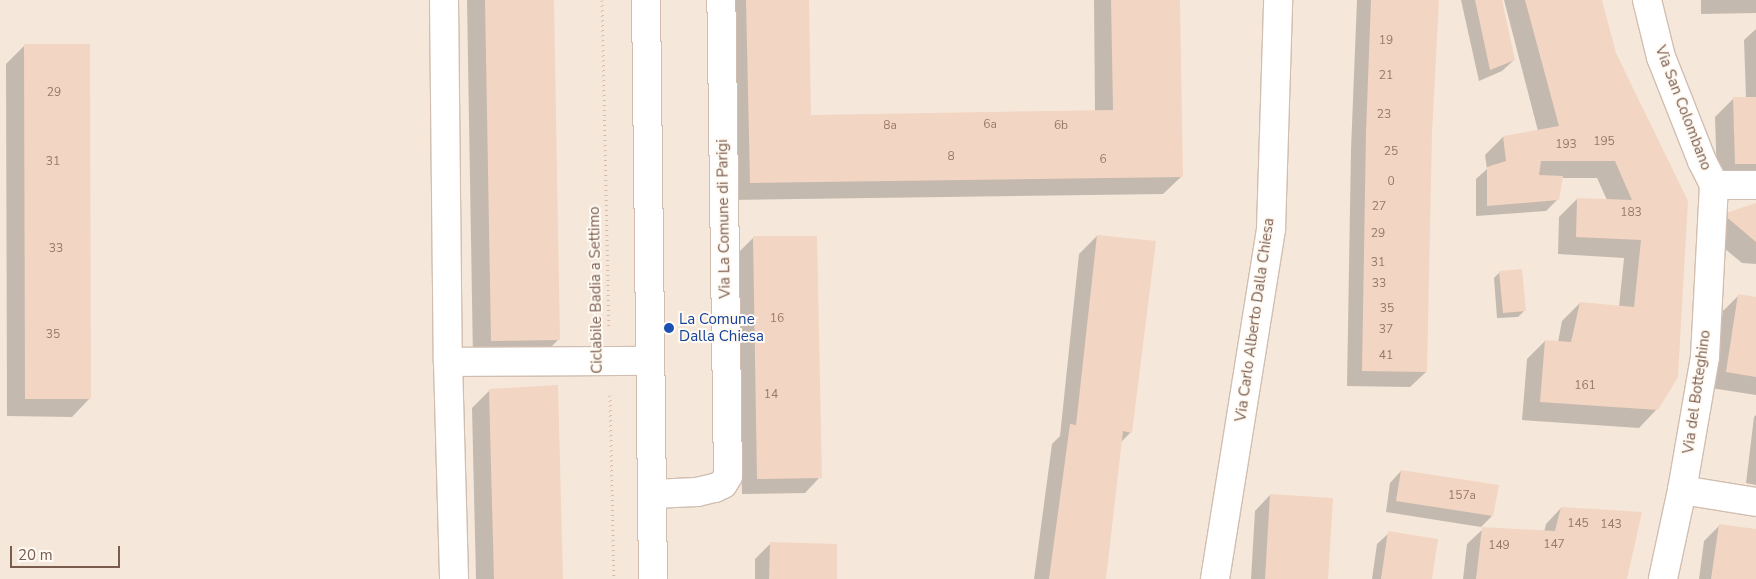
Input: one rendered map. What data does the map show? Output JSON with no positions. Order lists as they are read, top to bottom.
{
  "streets": {
    "street": [
      "Via San Colombano",
      "Via La Comune di Parigi",
      "Via Carlo Alberto Dalla Chiesa",
      "Via del Botteghino"
    ],
    "path": ["Ciclabile Badia a Settimo"]
  },
  "crossings": [
    ["Via San Colombano", "Via del Botteghino"]
  ],
  "places": ["La Comune Dalla Chiesa"],
  "house_numbers": [
    "19",
    "21",
    "29",
    "23",
    "6a",
    "8a",
    "6b",
    "195",
    "193",
    "25",
    "8",
    "6",
    "31",
    "0",
    "27",
    "183",
    "29",
    "33",
    "31",
    "33",
    "35",
    "16",
    "37",
    "35",
    "41",
    "161",
    "14",
    "157a",
    "145",
    "143",
    "147",
    "149"
  ],
  "scale_bar": "20 m"
}
